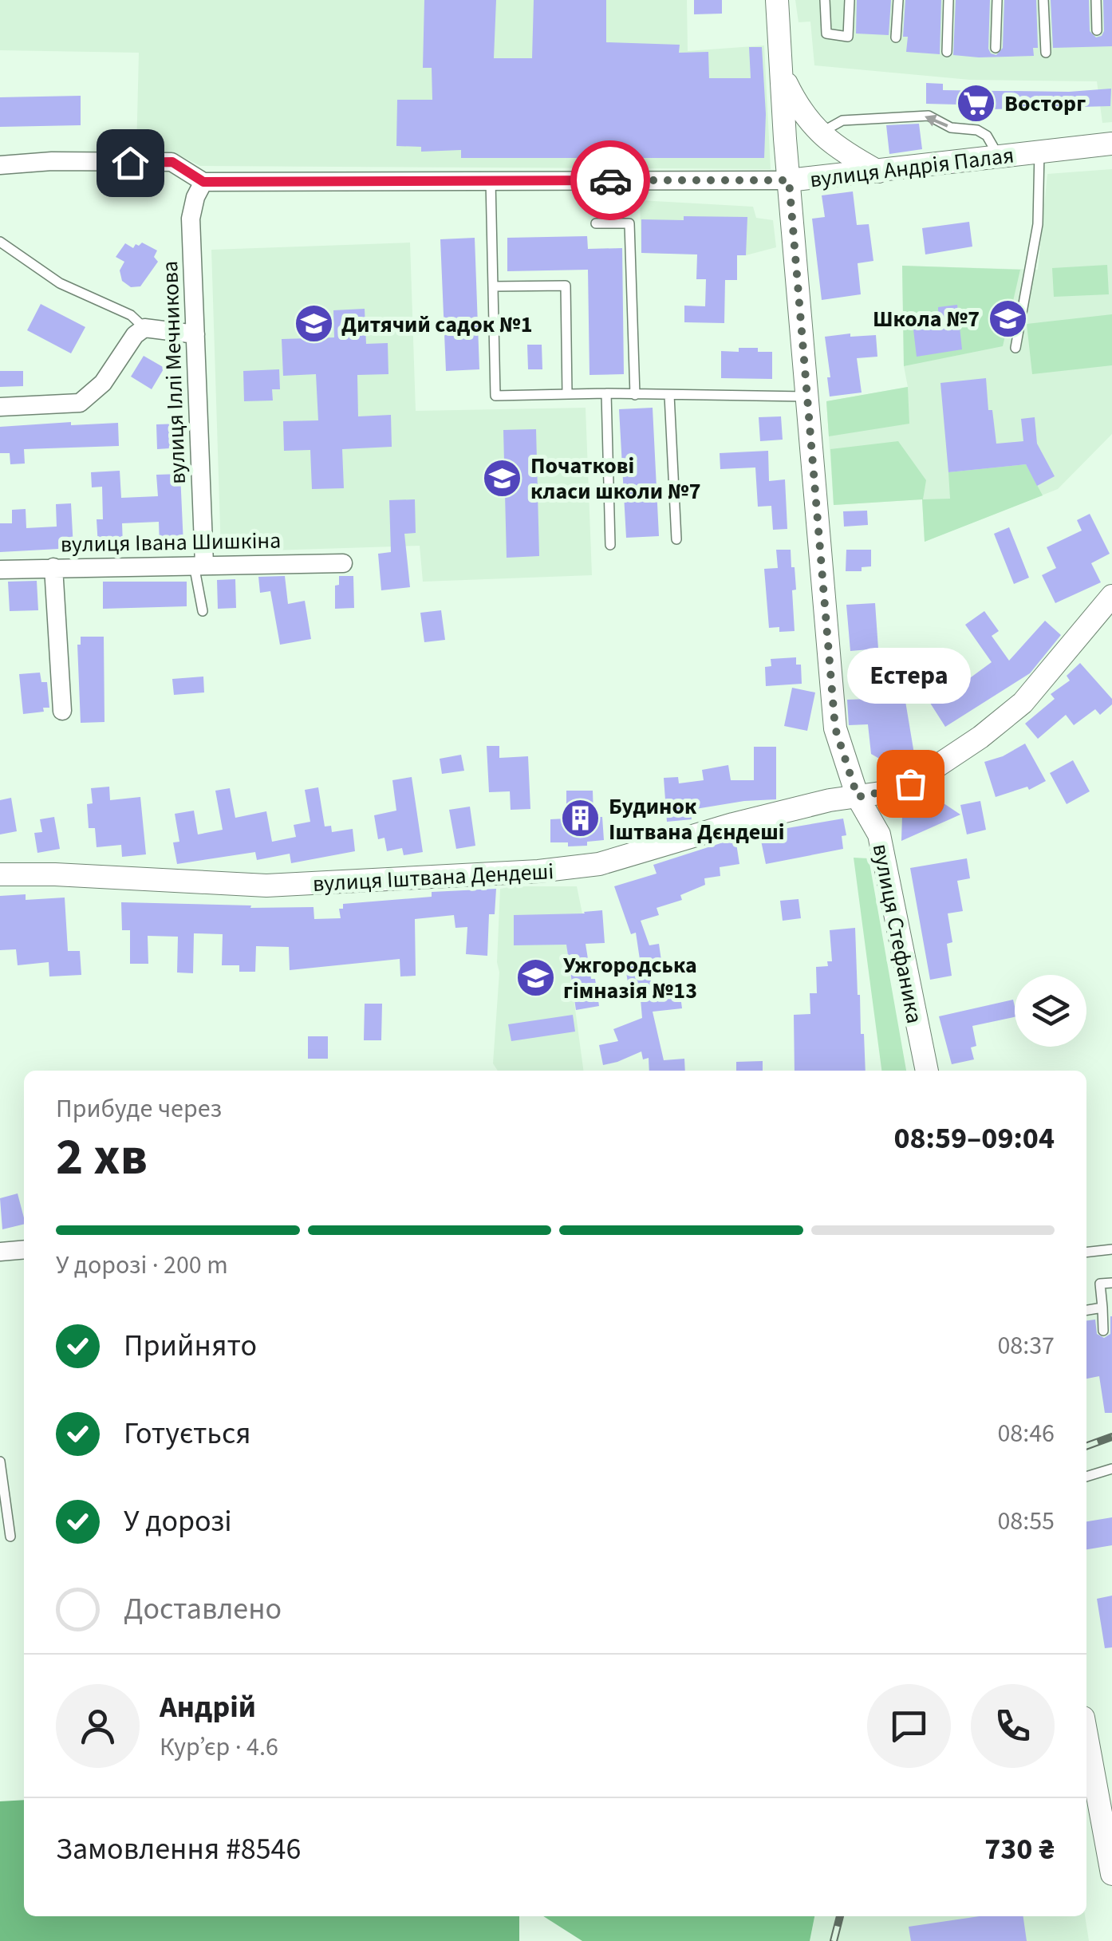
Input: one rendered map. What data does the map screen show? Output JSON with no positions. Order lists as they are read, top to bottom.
{
  "streets": {
    "street": [
      "вулиця Андрія Палая",
      "вулиця Іллі Мечникова",
      "вулиця Івана Шишкіна",
      "вулиця Іштвана Дендеші",
      "вулиця Стефаника"
    ]
  },
  "crossings": [
    ["вулиця Андрія Палая", "вулиця Іллі Мечникова"],
    ["вулиця Андрія Палая", "вулиця Стефаника"],
    ["вулиця Іллі Мечникова", "вулиця Івана Шишкіна"],
    ["вулиця Іштвана Дендеші", "вулиця Стефаника"]
  ],
  "places": {
    "supermarket": ["Восторг"],
    "school or university": [
      "Школа №7",
      "Дитячий садок №1",
      "Початкові класи школи №7",
      "Ужгородська гімназія №13"
    ],
    "other": ["Естера"],
    "building": ["Будинок Іштвана Дєндеші"]
  },
  "page": {
    "bubble": "Естера",
    "heading": ["2 хв", "Прибуде через", "08:59–09:04"],
    "panel": [
      "Андрій",
      "Кур’єр · 4.6",
      "Замовлення #8546",
      "730 ₴"
    ],
    "bar": "У дорозі · 200 m",
    "list": [
      ["Прийнято", "08:37"],
      ["Готується", "08:46"],
      ["У дорозі", "08:55"],
      "Доставлено"
    ]
  }
}
